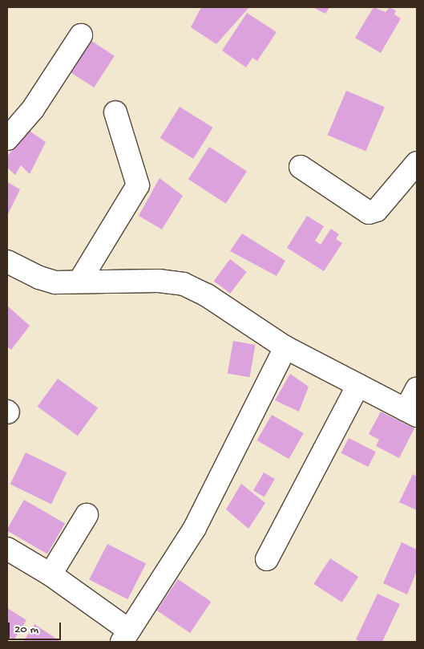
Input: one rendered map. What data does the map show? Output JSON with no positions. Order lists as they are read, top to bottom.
{
  "scale_bar": "20 m"
}
